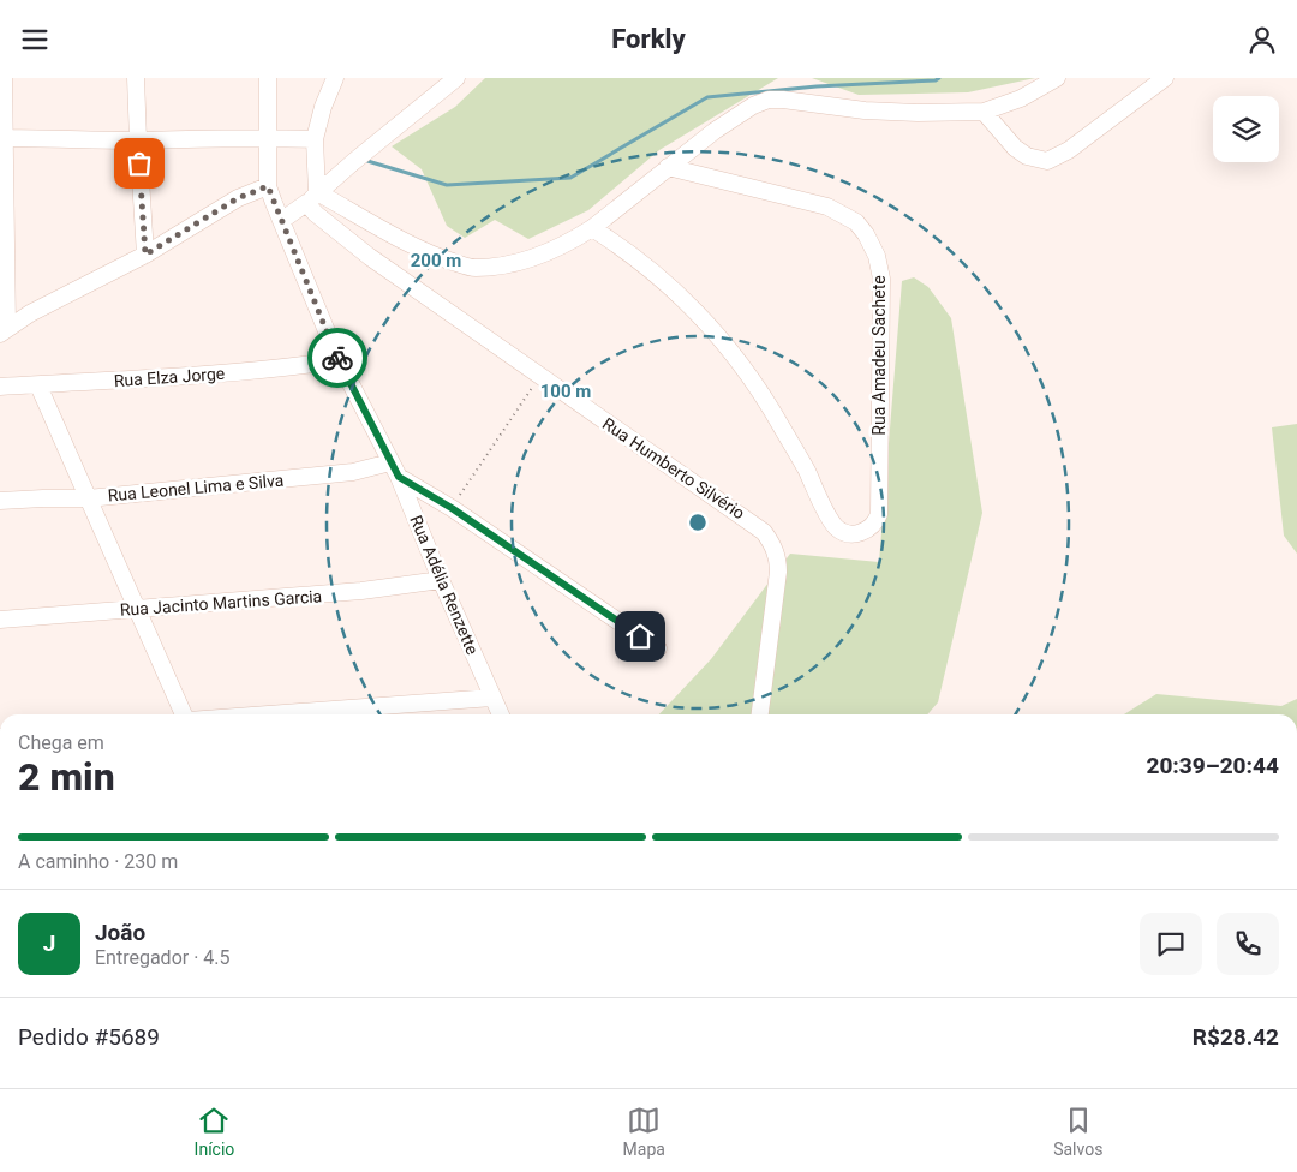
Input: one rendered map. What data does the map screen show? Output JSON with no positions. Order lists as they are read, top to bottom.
{
  "streets": {
    "street": [
      "Rua Amadeu Sachete",
      "Rua Elza Jorge",
      "Rua Humberto Silvério",
      "Rua Leonel Lima e Silva",
      "Rua Adélia Renzette",
      "Rua Jacinto Martins Garcia"
    ]
  },
  "crossings": [
    ["Rua Elza Jorge", "Rua Adélia Renzette"],
    ["Rua Leonel Lima e Silva", "Rua Adélia Renzette"],
    ["Rua Adélia Renzette", "Rua Jacinto Martins Garcia"]
  ],
  "page": {
    "header": "Forkly",
    "heading": ["2 min", "Chega em", "20:39–20:44"],
    "panel": [
      "João",
      "Entregador · 4.5",
      "Pedido #5689",
      "R$28.42"
    ],
    "bar": "A caminho · 230 m",
    "round": "J",
    "tabs": ["Início", "Mapa", "Salvos"]
  },
  "rings": ["200 m", "100 m"]
}
